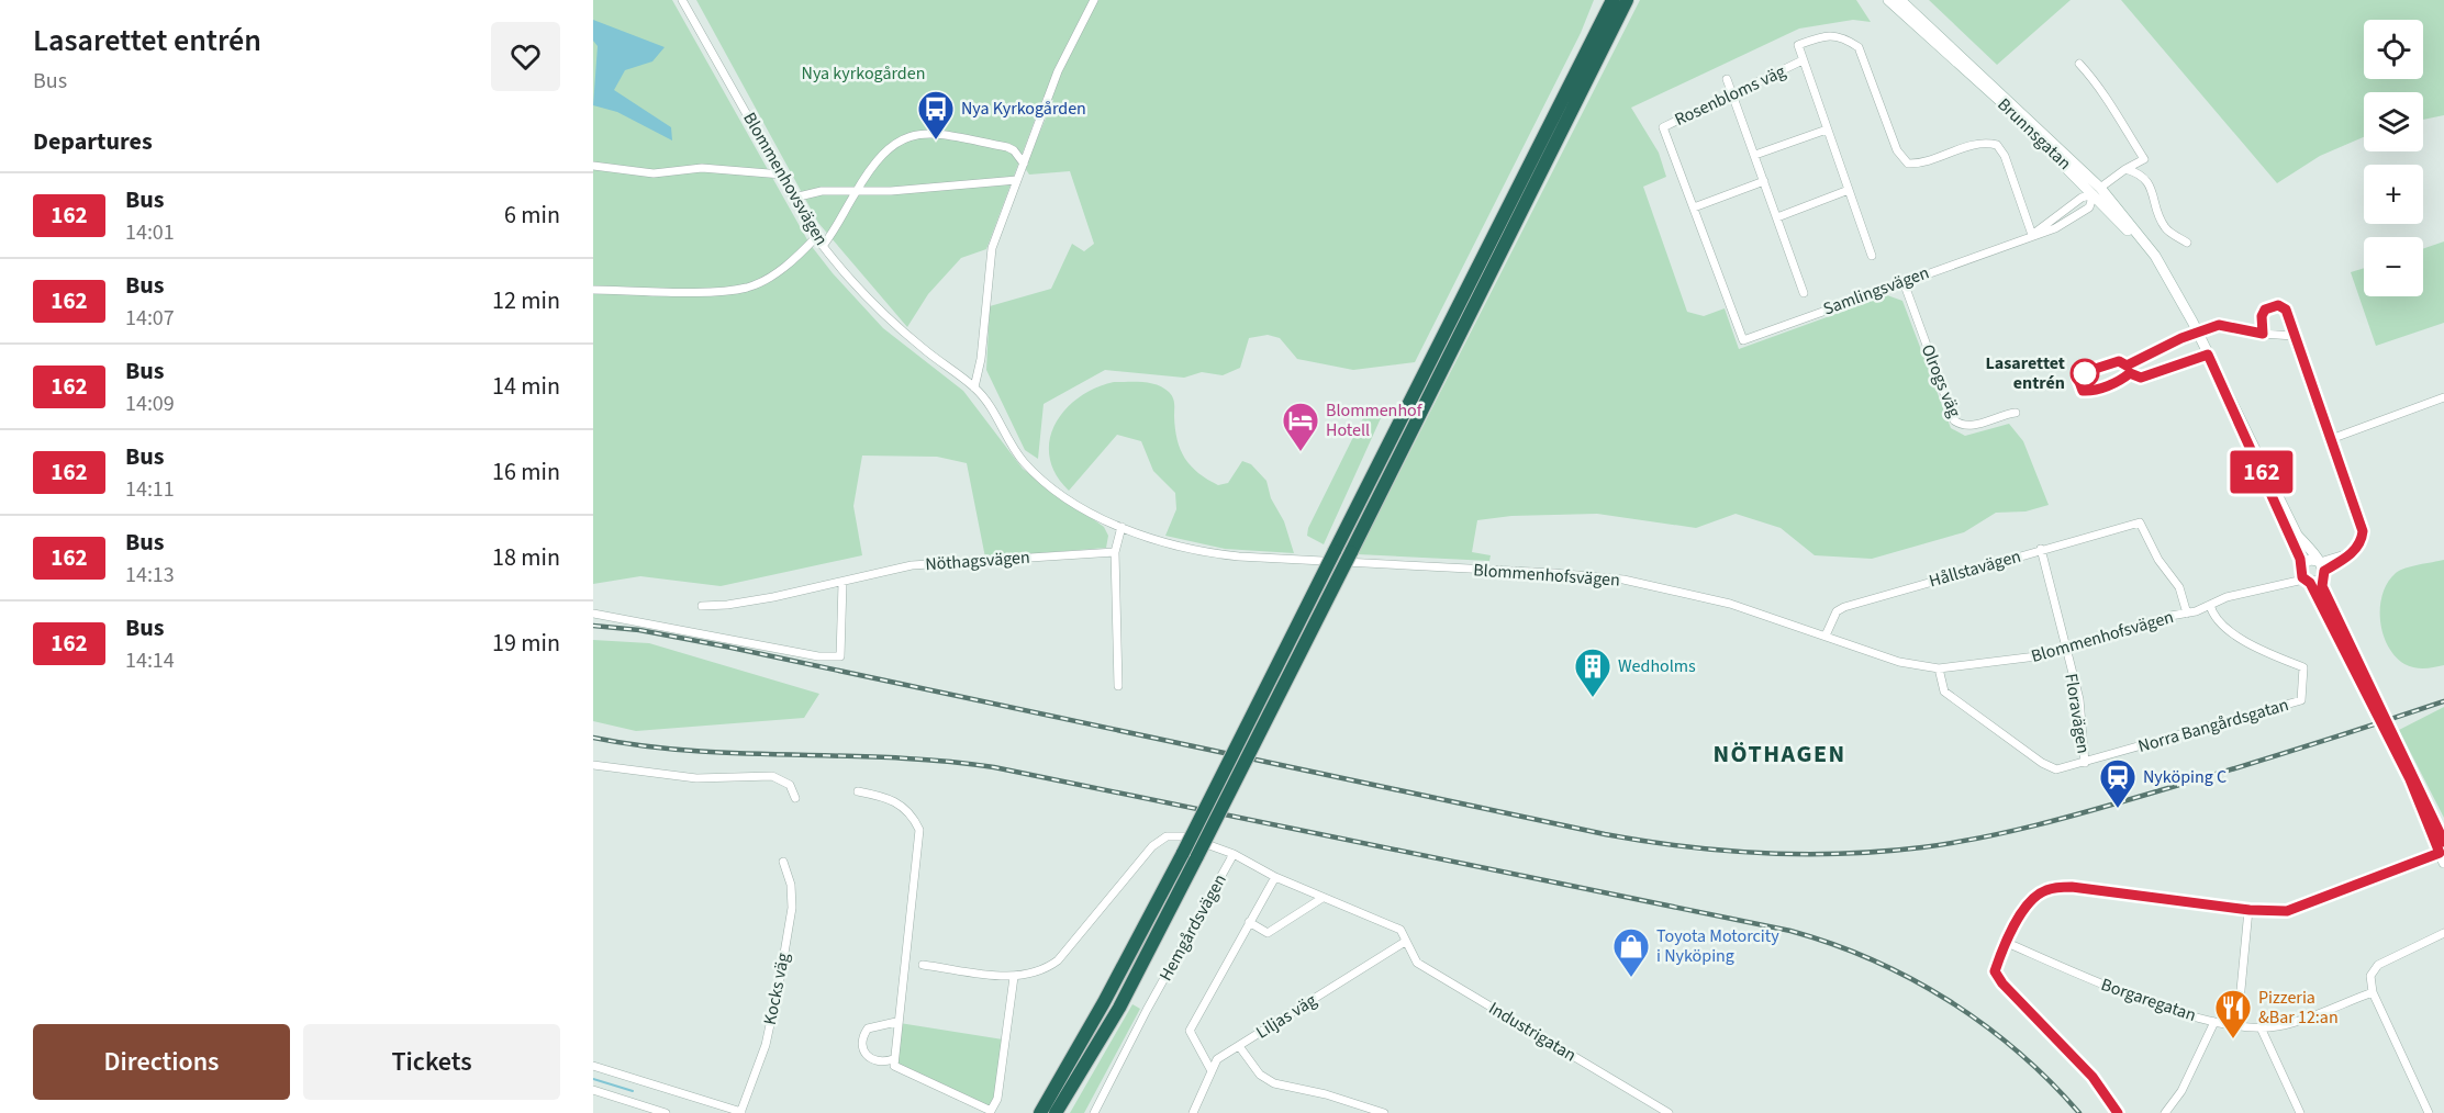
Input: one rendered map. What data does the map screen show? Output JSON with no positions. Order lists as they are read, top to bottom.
{
  "streets": {
    "main road": ["Brunnsgatan"],
    "street": [
      "Rosenbloms väg",
      "Blommenhovsvägen",
      "Samlingsvägen",
      "Olrogs väg",
      "Nöthagsvägen",
      "Hållstavägen",
      "Blommenhofsvägen",
      "Floravägen",
      "Norra Bangårdsgatan",
      "Hemgårdsvägen",
      "Kocks väg",
      "Borgaregatan",
      "Liljas väg",
      "Industrigatan"
    ]
  },
  "crossings": [
    ["Rosenbloms väg", "Samlingsvägen"],
    ["Brunnsgatan", "Samlingsvägen"],
    ["Brunnsgatan", "Blommenhofsvägen"],
    ["Blommenhovsvägen", "Blommenhofsvägen"],
    ["Samlingsvägen", "Olrogs väg"],
    ["Hållstavägen", "Blommenhofsvägen"],
    ["Hållstavägen", "Floravägen"],
    ["Blommenhofsvägen", "Floravägen"],
    ["Blommenhofsvägen", "Norra Bangårdsgatan"],
    ["Floravägen", "Norra Bangårdsgatan"],
    ["Hemgårdsvägen", "Industrigatan"],
    ["Liljas väg", "Industrigatan"]
  ],
  "districts": ["NÖTHAGEN"],
  "parks": ["Nya kyrkogården"],
  "places": {
    "bus stop": ["Nya Kyrkogården"],
    "other": ["Lasarettet entrén"],
    "hotel": ["Blommenhof Hotell"],
    "building": ["Wedholms"],
    "station": ["Nyköping C"],
    "shop": ["Toyota Motorcity i Nyköping"],
    "restaurant": ["Pizzeria &Bar 12:an"]
  },
  "lines": ["bus line 162"],
  "page": {
    "heading": [
      ["Lasarettet entrén", "Bus"],
      "Departures"
    ],
    "on_map": "162",
    "map_buttons": ["+", "−"],
    "list": [
      {
        "mark": "162",
        "name": "Bus",
        "note": "14:01",
        "value": "6 min"
      },
      {
        "mark": "162",
        "name": "Bus",
        "note": "14:07",
        "value": "12 min"
      },
      {
        "mark": "162",
        "name": "Bus",
        "note": "14:09",
        "value": "14 min"
      },
      {
        "mark": "162",
        "name": "Bus",
        "note": "14:11",
        "value": "16 min"
      },
      {
        "mark": "162",
        "name": "Bus",
        "note": "14:13",
        "value": "18 min"
      },
      {
        "mark": "162",
        "name": "Bus",
        "note": "14:14",
        "value": "19 min"
      }
    ],
    "buttons": ["Directions", "Tickets"]
  }
}
